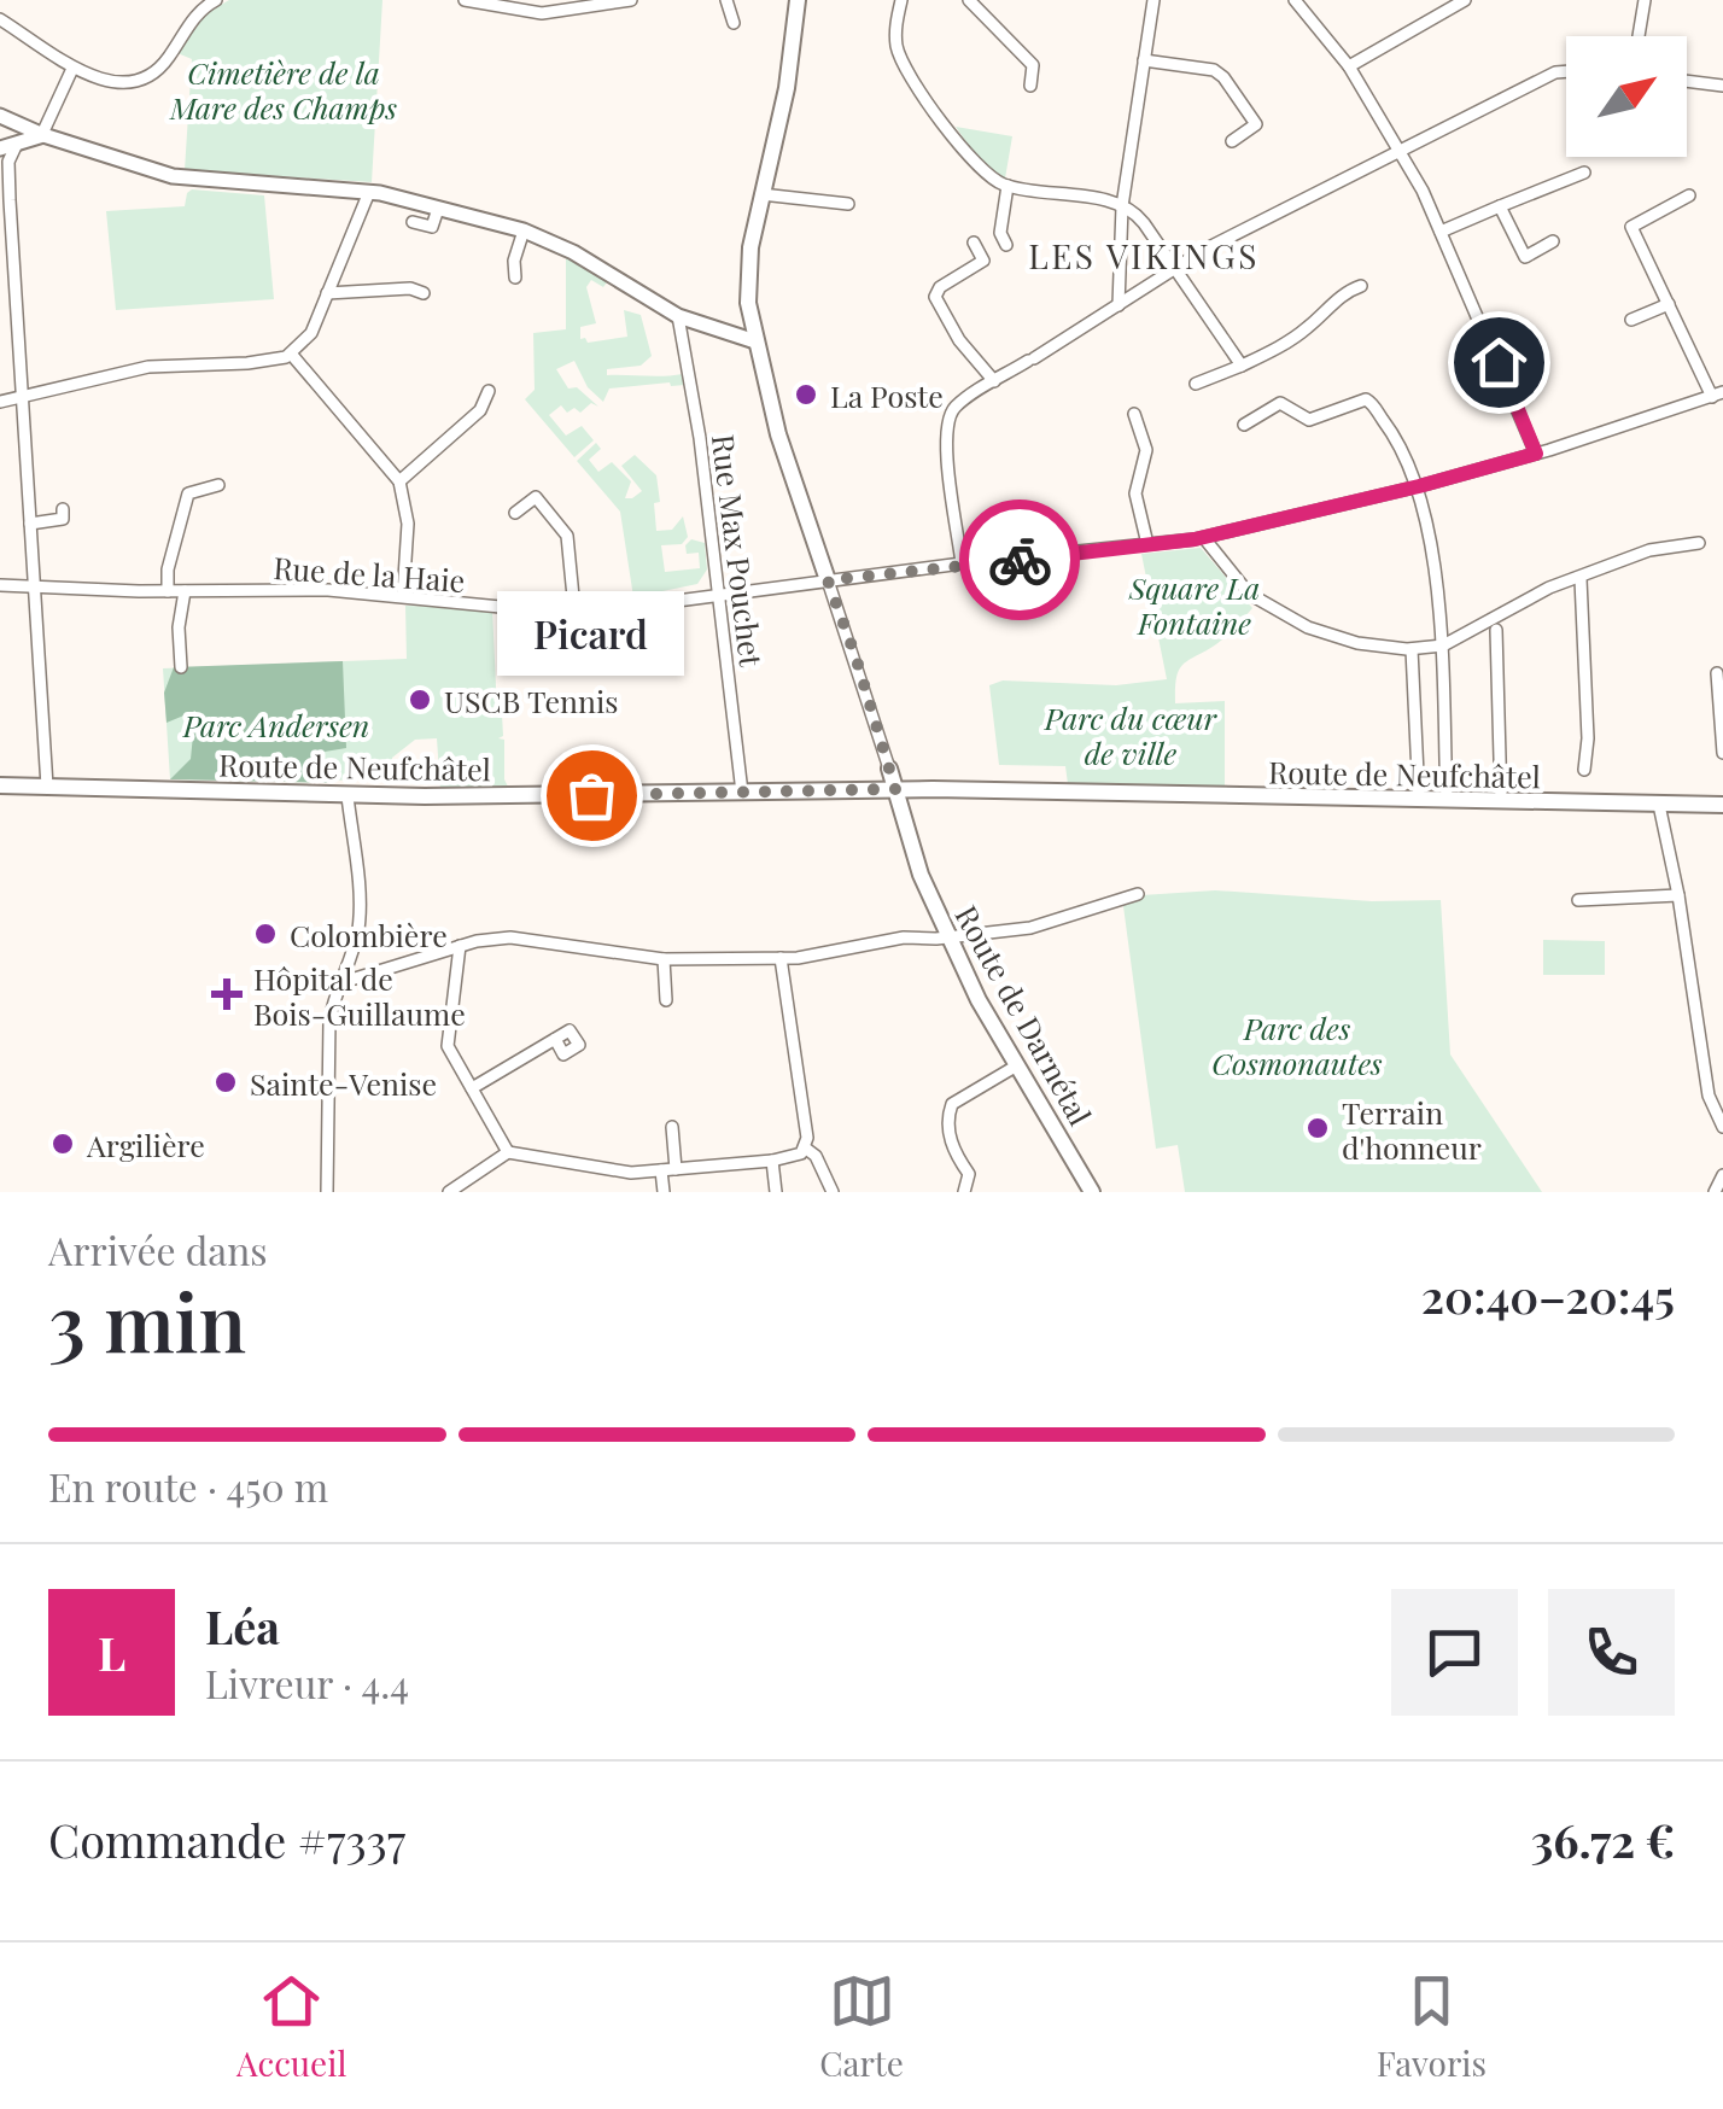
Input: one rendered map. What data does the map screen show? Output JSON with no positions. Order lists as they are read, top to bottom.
{
  "streets": {
    "main road": ["Route de Neufchâtel", "Route de Darnétal"],
    "street": ["Rue Max Pouchet", "Rue de la Haie"]
  },
  "crossings": [
    ["Rue Max Pouchet", "Rue de la Haie"],
    ["Rue Max Pouchet", "Route de Neufchâtel"],
    ["Route de Neufchâtel", "Route de Darnétal"]
  ],
  "districts": ["LES VIKINGS"],
  "parks": [
    "Cimetière de la Mare des Champs",
    "Square La Fontaine",
    "Parc du cœur de ville",
    "Parc Andersen",
    "Parc des Cosmonautes"
  ],
  "places": {
    "other": [
      "La Poste",
      "USCB Tennis",
      "Picard",
      "Colombière",
      "Sainte-Venise",
      "Terrain d'honneur",
      "Argilière"
    ],
    "health": ["Hôpital de Bois-Guillaume"]
  },
  "north": "top right",
  "page": {
    "bubble": "Picard",
    "heading": ["3 min", "Arrivée dans", "20:40–20:45"],
    "panel": [
      "Léa",
      "Livreur · 4.4",
      "Commande #7337",
      "36.72 €"
    ],
    "bar": "En route · 450 m",
    "round": "L",
    "tabs": ["Accueil", "Carte", "Favoris"]
  }
}
